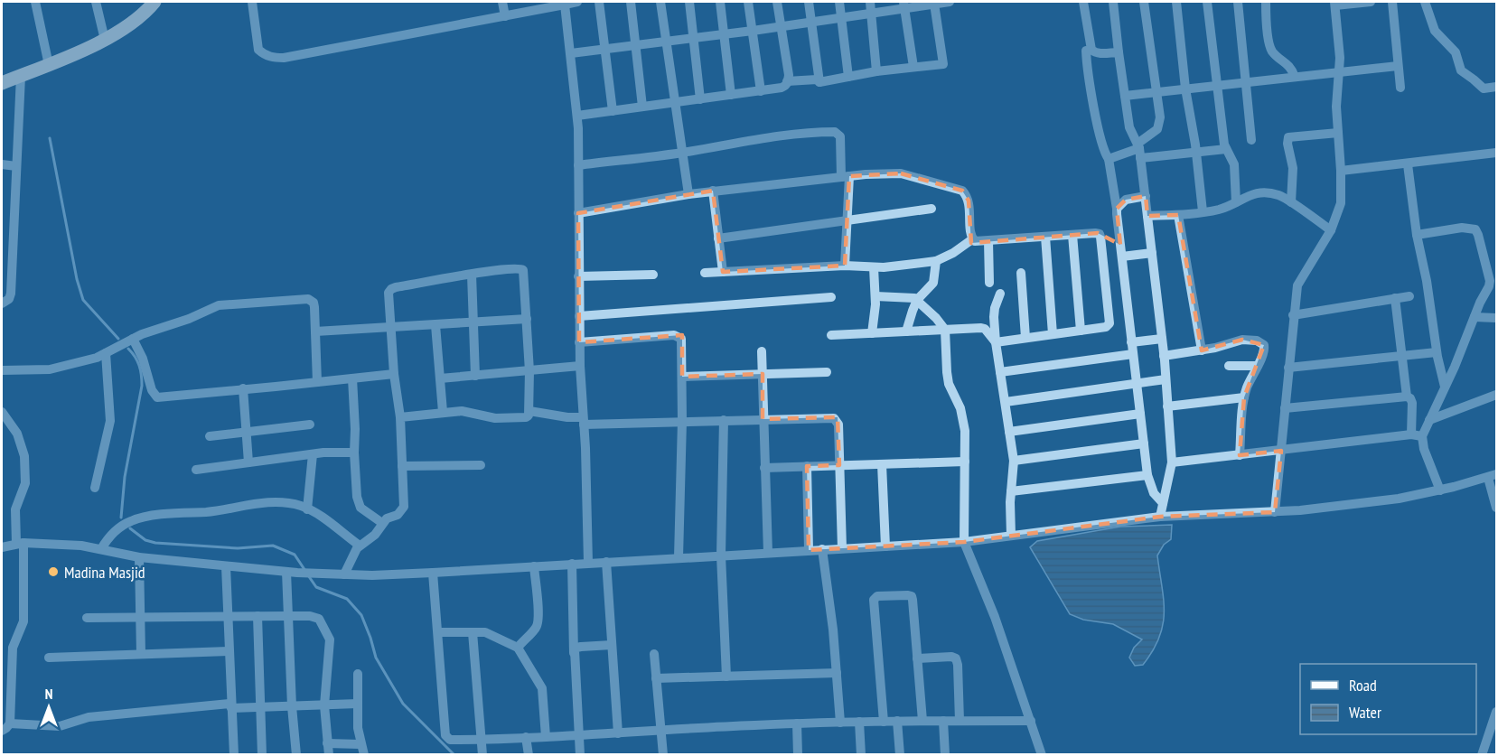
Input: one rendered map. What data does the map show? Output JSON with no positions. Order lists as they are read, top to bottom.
{
  "places": ["Madina Masjid"],
  "legend": ["Road", "Water"],
  "north": "top"
}
